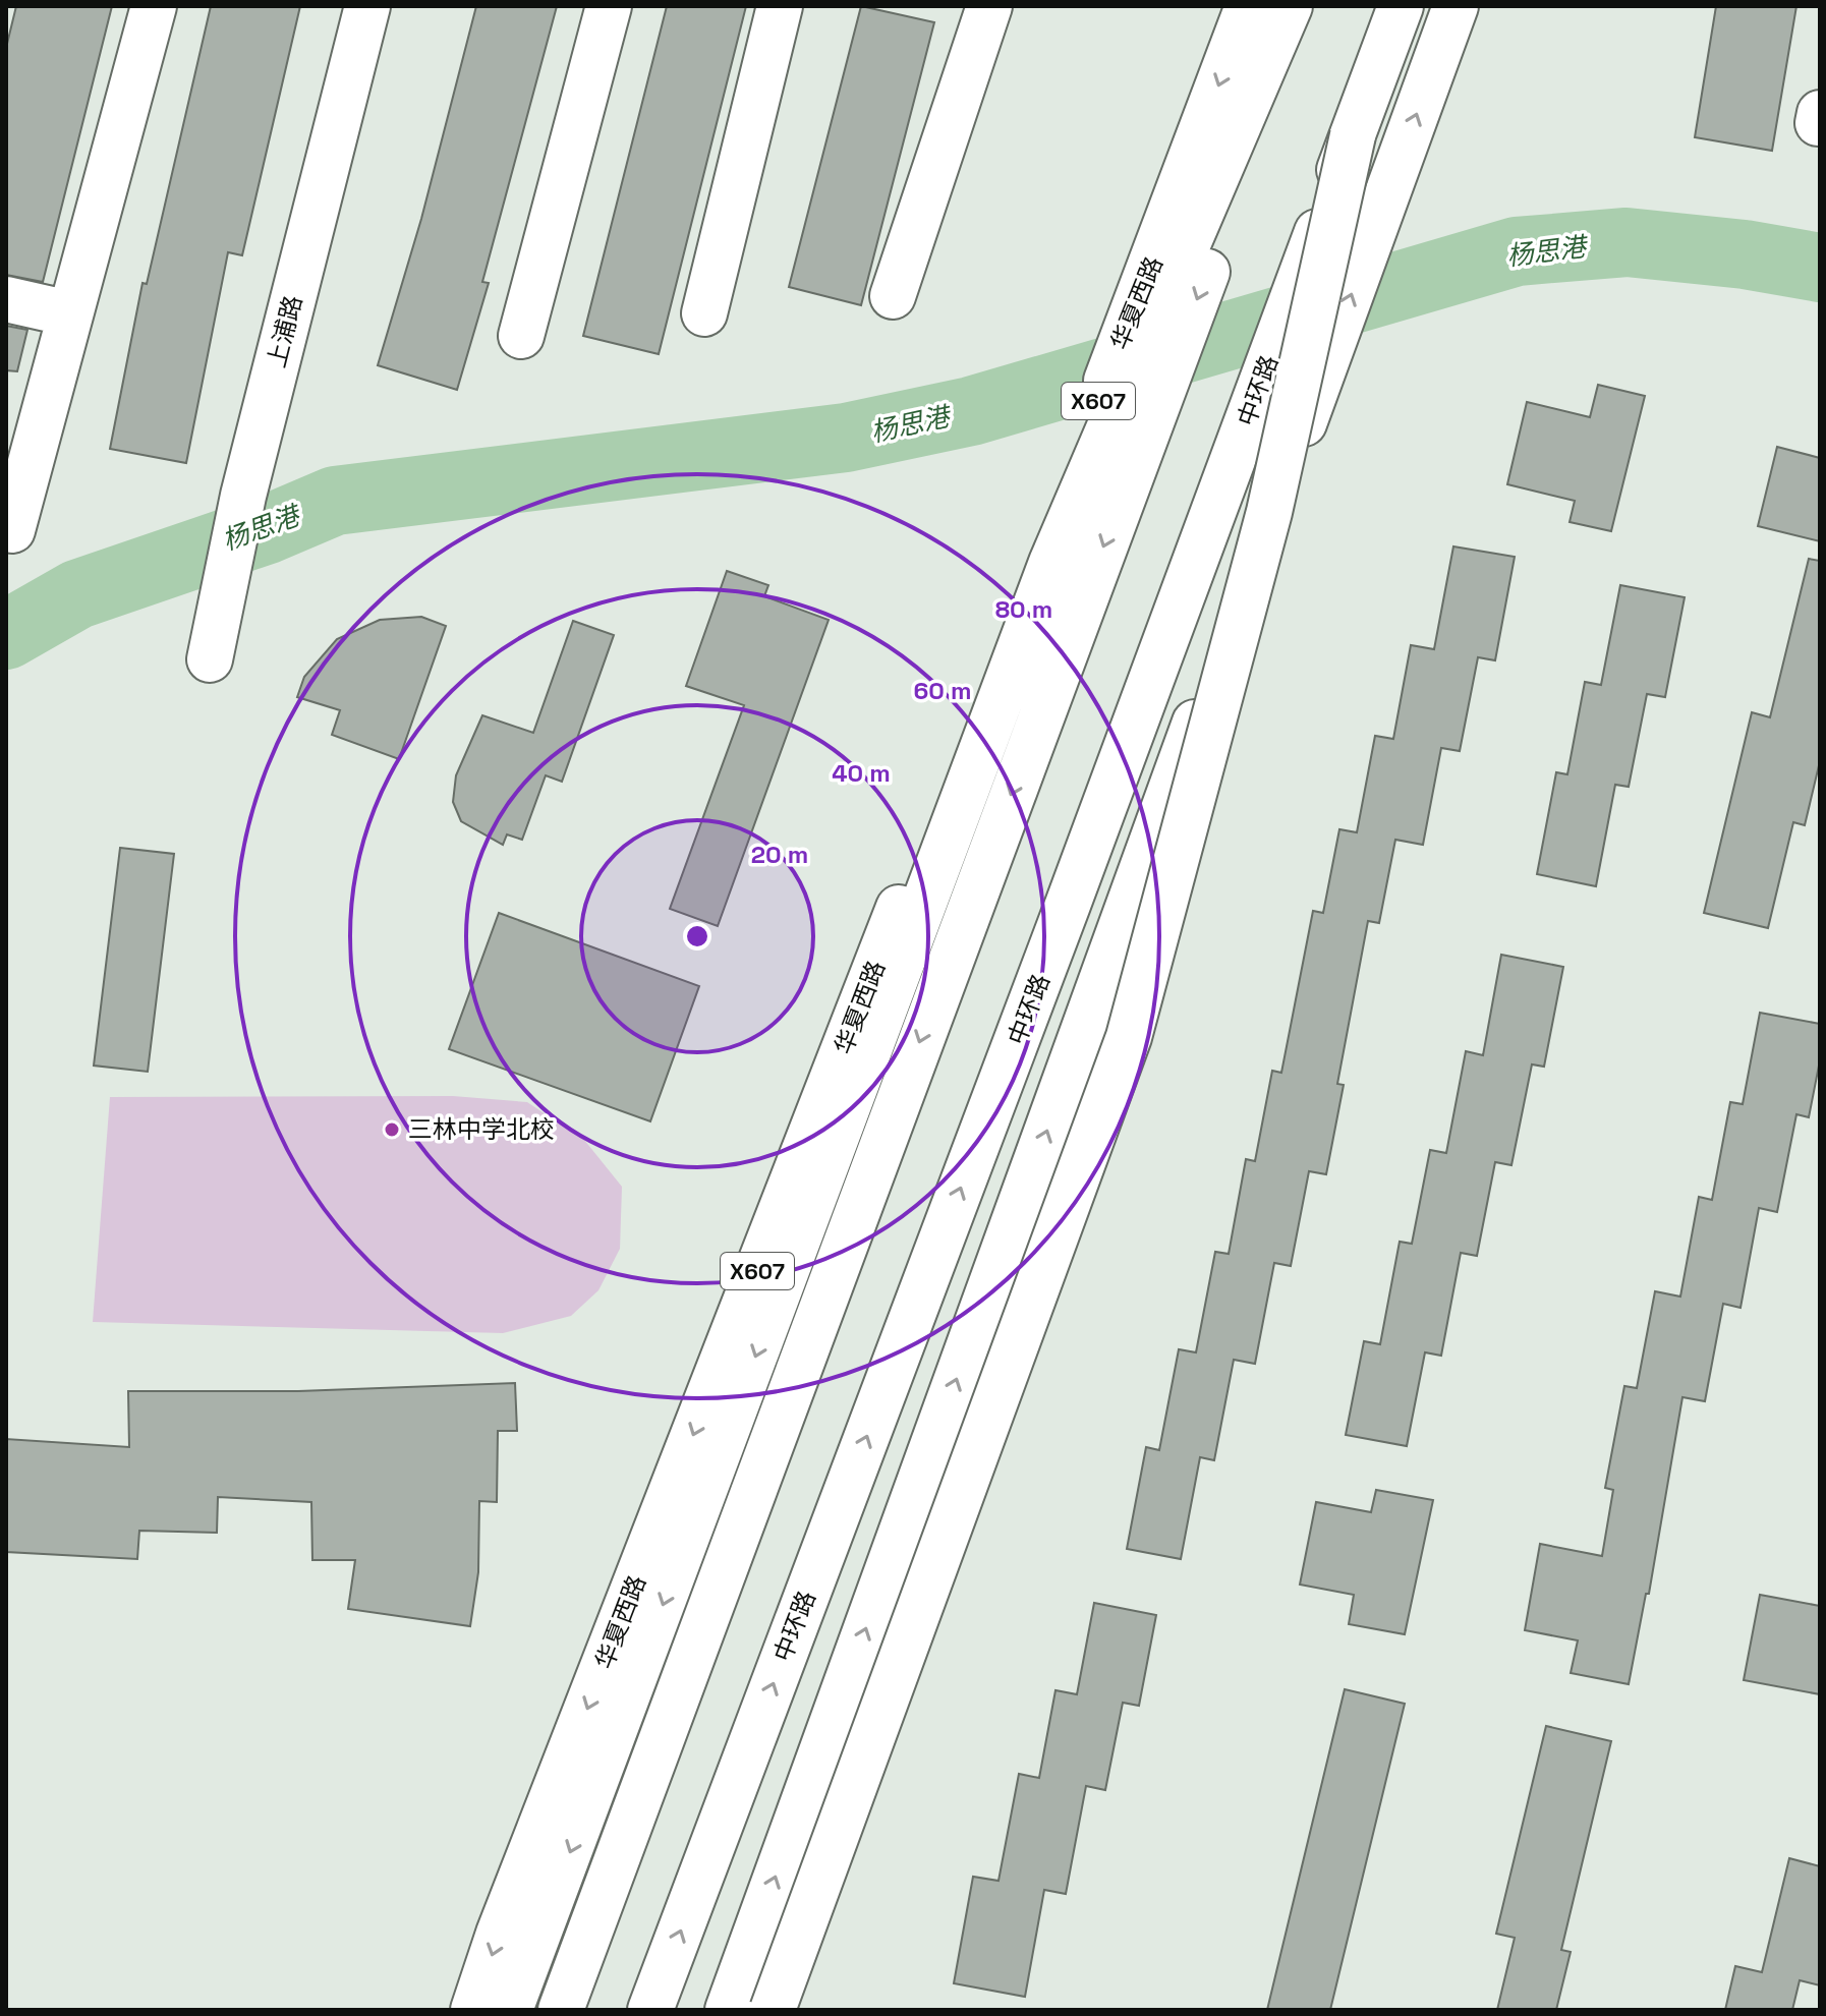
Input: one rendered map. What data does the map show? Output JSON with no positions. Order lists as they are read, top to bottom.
{
  "streets": {
    "main road": [
      "华夏西路",
      "上浦路",
      "中环路",
      "X607"
    ]
  },
  "water": ["杨思港"],
  "places": ["三林中学北校"],
  "rings": [
    "80 m",
    "60 m",
    "40 m",
    "20 m"
  ]
}
